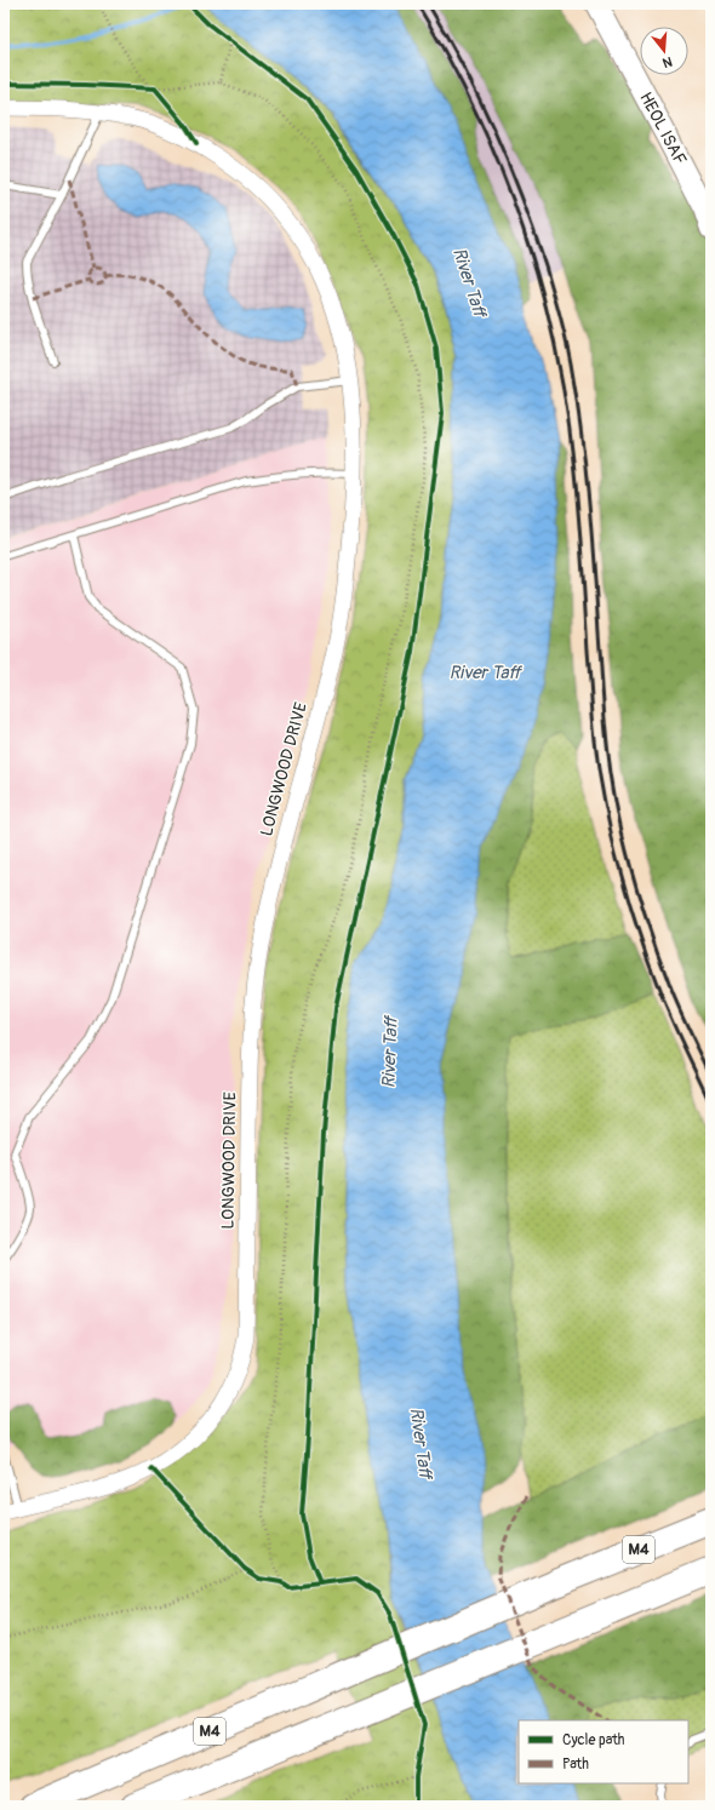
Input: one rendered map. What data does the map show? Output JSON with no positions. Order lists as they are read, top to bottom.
{
  "streets": {
    "highway": ["M4"],
    "main road": ["HEOL ISAF"],
    "street": ["LONGWOOD DRIVE"]
  },
  "water": ["River Taff"],
  "legend": ["Cycle path", "Path"],
  "north": "bottom"
}
